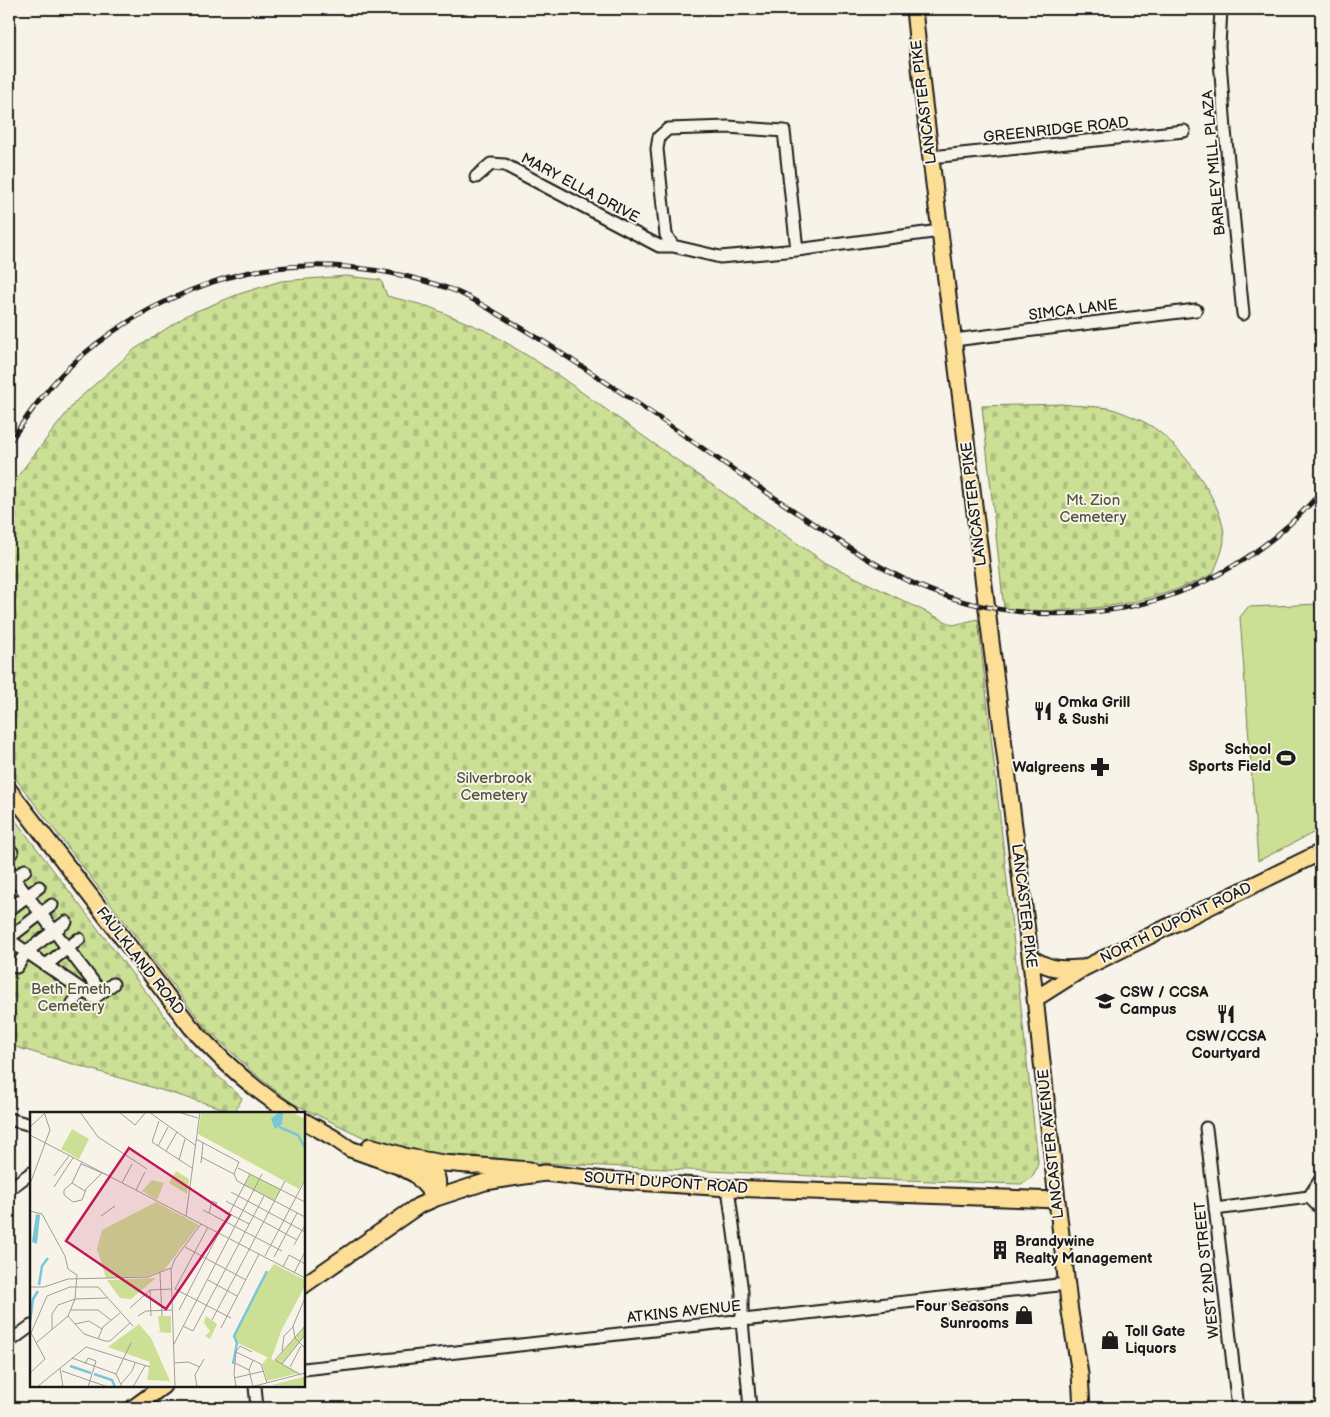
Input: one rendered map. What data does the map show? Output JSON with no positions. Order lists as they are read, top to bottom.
{
  "streets": {
    "main road": [
      "LANCASTER PIKE",
      "NORTH DUPONT ROAD",
      "FAULKLAND ROAD",
      "LANCASTER AVENUE",
      "SOUTH DUPONT ROAD"
    ],
    "street": [
      "GREENRIDGE ROAD",
      "BARLEY MILL PLAZA",
      "MARY ELLA DRIVE",
      "SIMCA LANE",
      "WEST 2ND STREET",
      "ATKINS AVENUE"
    ]
  },
  "crossings": [
    ["LANCASTER PIKE", "GREENRIDGE ROAD"],
    ["LANCASTER PIKE", "MARY ELLA DRIVE"],
    ["LANCASTER PIKE", "SIMCA LANE"],
    ["LANCASTER PIKE", "NORTH DUPONT ROAD"],
    ["LANCASTER PIKE", "LANCASTER AVENUE"],
    ["NORTH DUPONT ROAD", "LANCASTER AVENUE"],
    ["LANCASTER AVENUE", "SOUTH DUPONT ROAD"],
    ["LANCASTER AVENUE", "ATKINS AVENUE"]
  ],
  "parks": ["Mt. Zion Cemetery", "Silverbrook Cemetery", "Beth Emeth Cemetery"],
  "places": {
    "restaurant": ["Omka Grill & Sushi", "CSW/CCSA Courtyard"],
    "sports": ["School Sports Field"],
    "pharmacy": ["Walgreens"],
    "school or university": ["CSW / CCSA Campus"],
    "building": ["Brandywine Realty Management"],
    "shop": ["Four Seasons Sunrooms", "Toll Gate Liquors"]
  }
}
